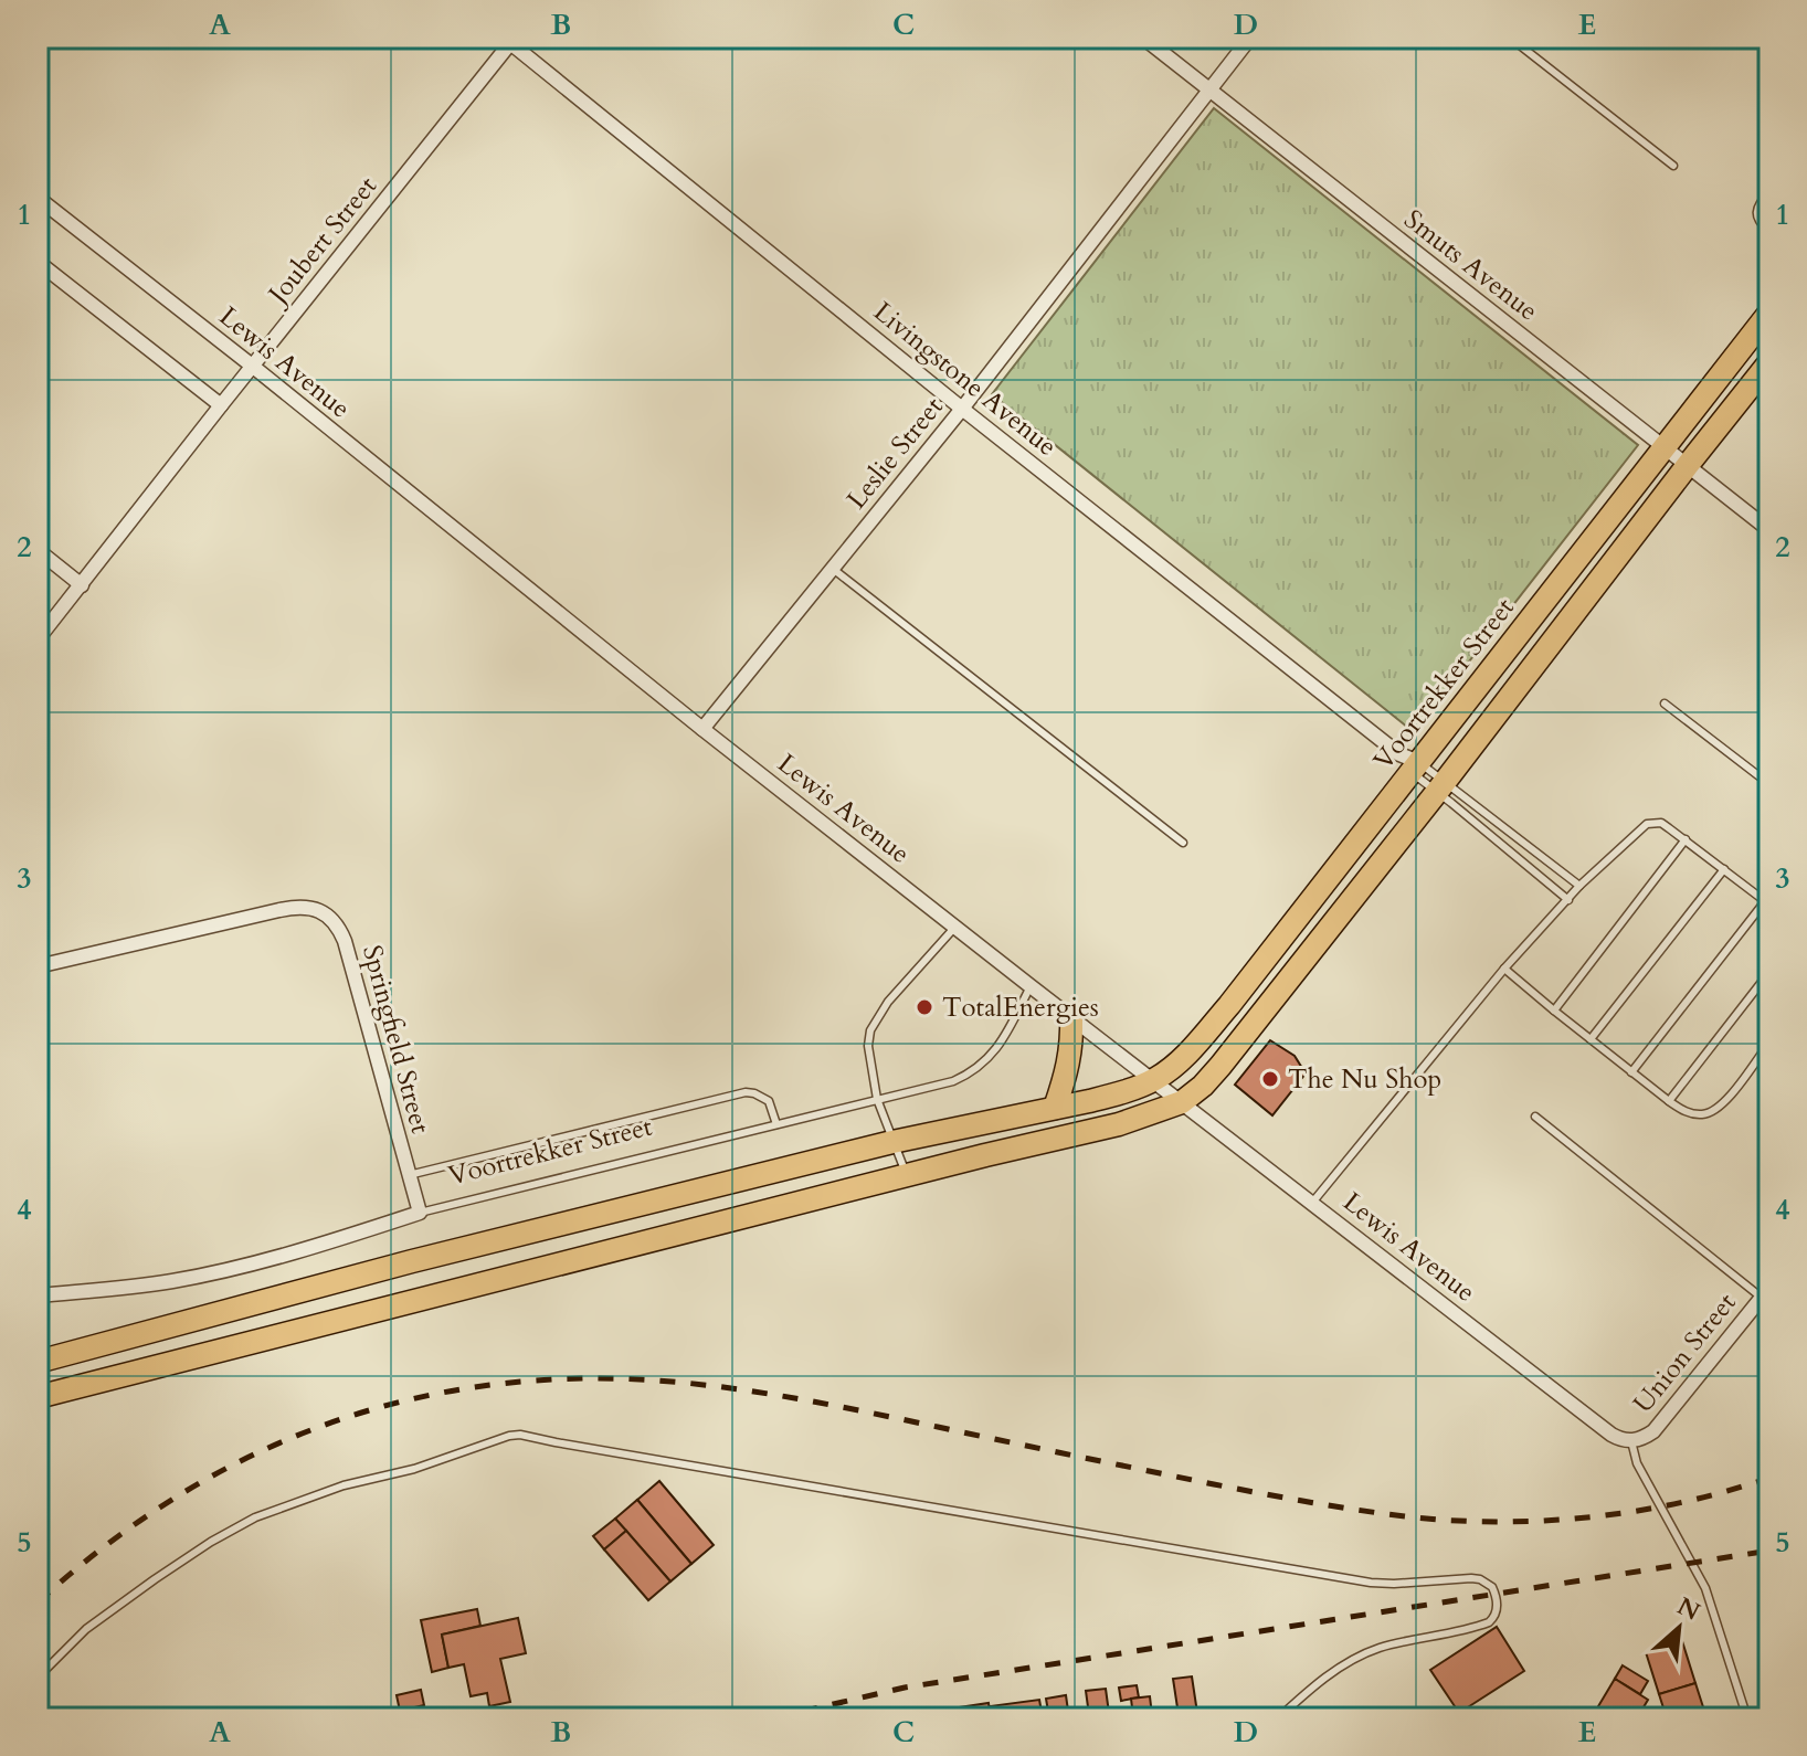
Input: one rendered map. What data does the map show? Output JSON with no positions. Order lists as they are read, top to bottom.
{
  "streets": {
    "main road": ["Voortrekker Street"],
    "street": [
      "Joubert Street",
      "Smuts Avenue",
      "Lewis Avenue",
      "Livingstone Avenue",
      "Leslie Street",
      "Springfield Street",
      "Union Street"
    ]
  },
  "crossings": [
    ["Joubert Street", "Lewis Avenue"],
    ["Joubert Street", "Livingstone Avenue"],
    ["Smuts Avenue", "Leslie Street"],
    ["Smuts Avenue", "Voortrekker Street"],
    ["Lewis Avenue", "Leslie Street"],
    ["Lewis Avenue", "Voortrekker Street"],
    ["Lewis Avenue", "Union Street"],
    ["Livingstone Avenue", "Leslie Street"],
    ["Livingstone Avenue", "Voortrekker Street"],
    ["Voortrekker Street", "Springfield Street"]
  ],
  "places": ["TotalEnergies", "The Nu Shop"],
  "north": "top right",
  "grid": {
    "columns": [
      "A",
      "B",
      "C",
      "D",
      "E"
    ],
    "rows": [
      "1",
      "2",
      "3",
      "4",
      "5"
    ]
  }
}
